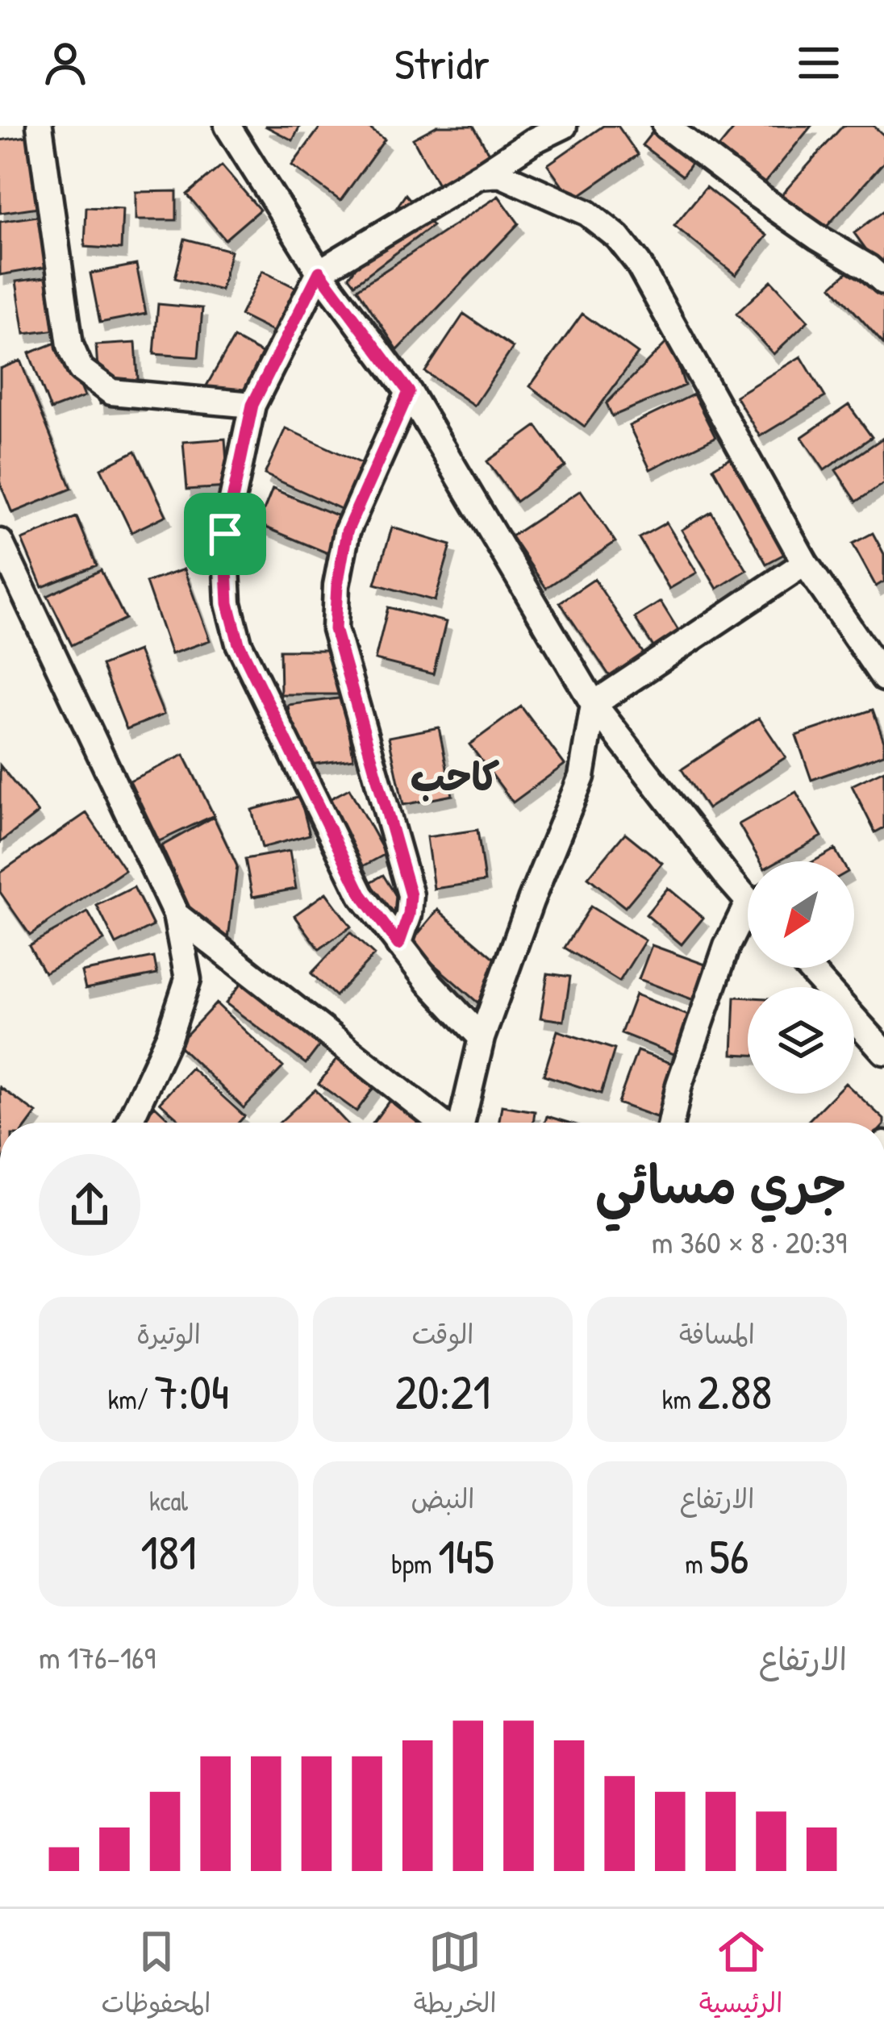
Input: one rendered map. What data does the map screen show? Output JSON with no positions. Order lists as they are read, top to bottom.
{
  "districts": ["كاحب"],
  "north": "bottom left",
  "page": {
    "header": "Stridr",
    "heading": ["جري مسائي", "20:39 · 8 × 360 m"],
    "stats": [
      ["المسافة", "2.88 km"],
      ["الوقت", "20:21"],
      ["الوتيرة", "7:04 /km"],
      ["الارتفاع", "56 m"],
      ["النبض", "145 bpm"],
      ["kcal", "181"]
    ],
    "chart": ["الارتفاع", "169–176 m"],
    "tabs": ["الرئيسية", "الخريطة", "المحفوظات"]
  }
}
